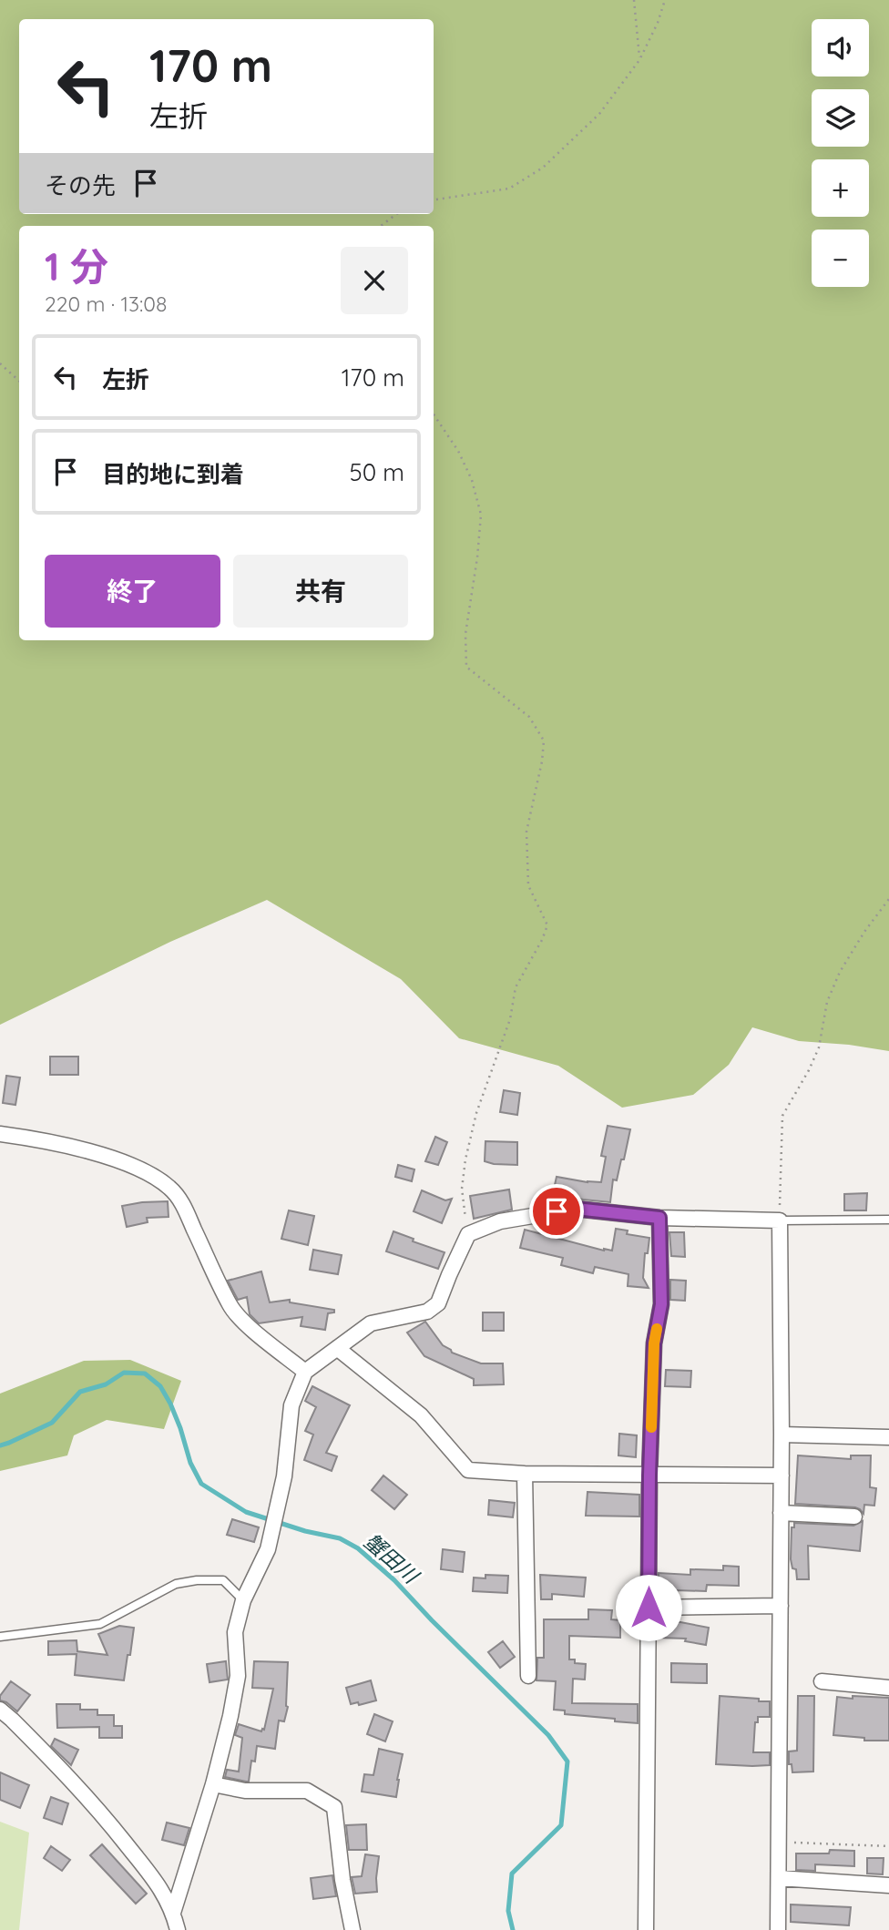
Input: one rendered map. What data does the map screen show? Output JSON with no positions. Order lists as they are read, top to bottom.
{
  "water": ["蟹田川"],
  "page": {
    "map_buttons": ["+", "−"],
    "turn": ["170 m", "左折"],
    "then": "その先",
    "heading": ["1 分", "220 m · 13:08"],
    "list": [
      {
        "name": "左折",
        "value": "170 m"
      },
      {
        "name": "目的地に到着",
        "value": "50 m"
      }
    ],
    "buttons": ["終了", "共有"]
  }
}
